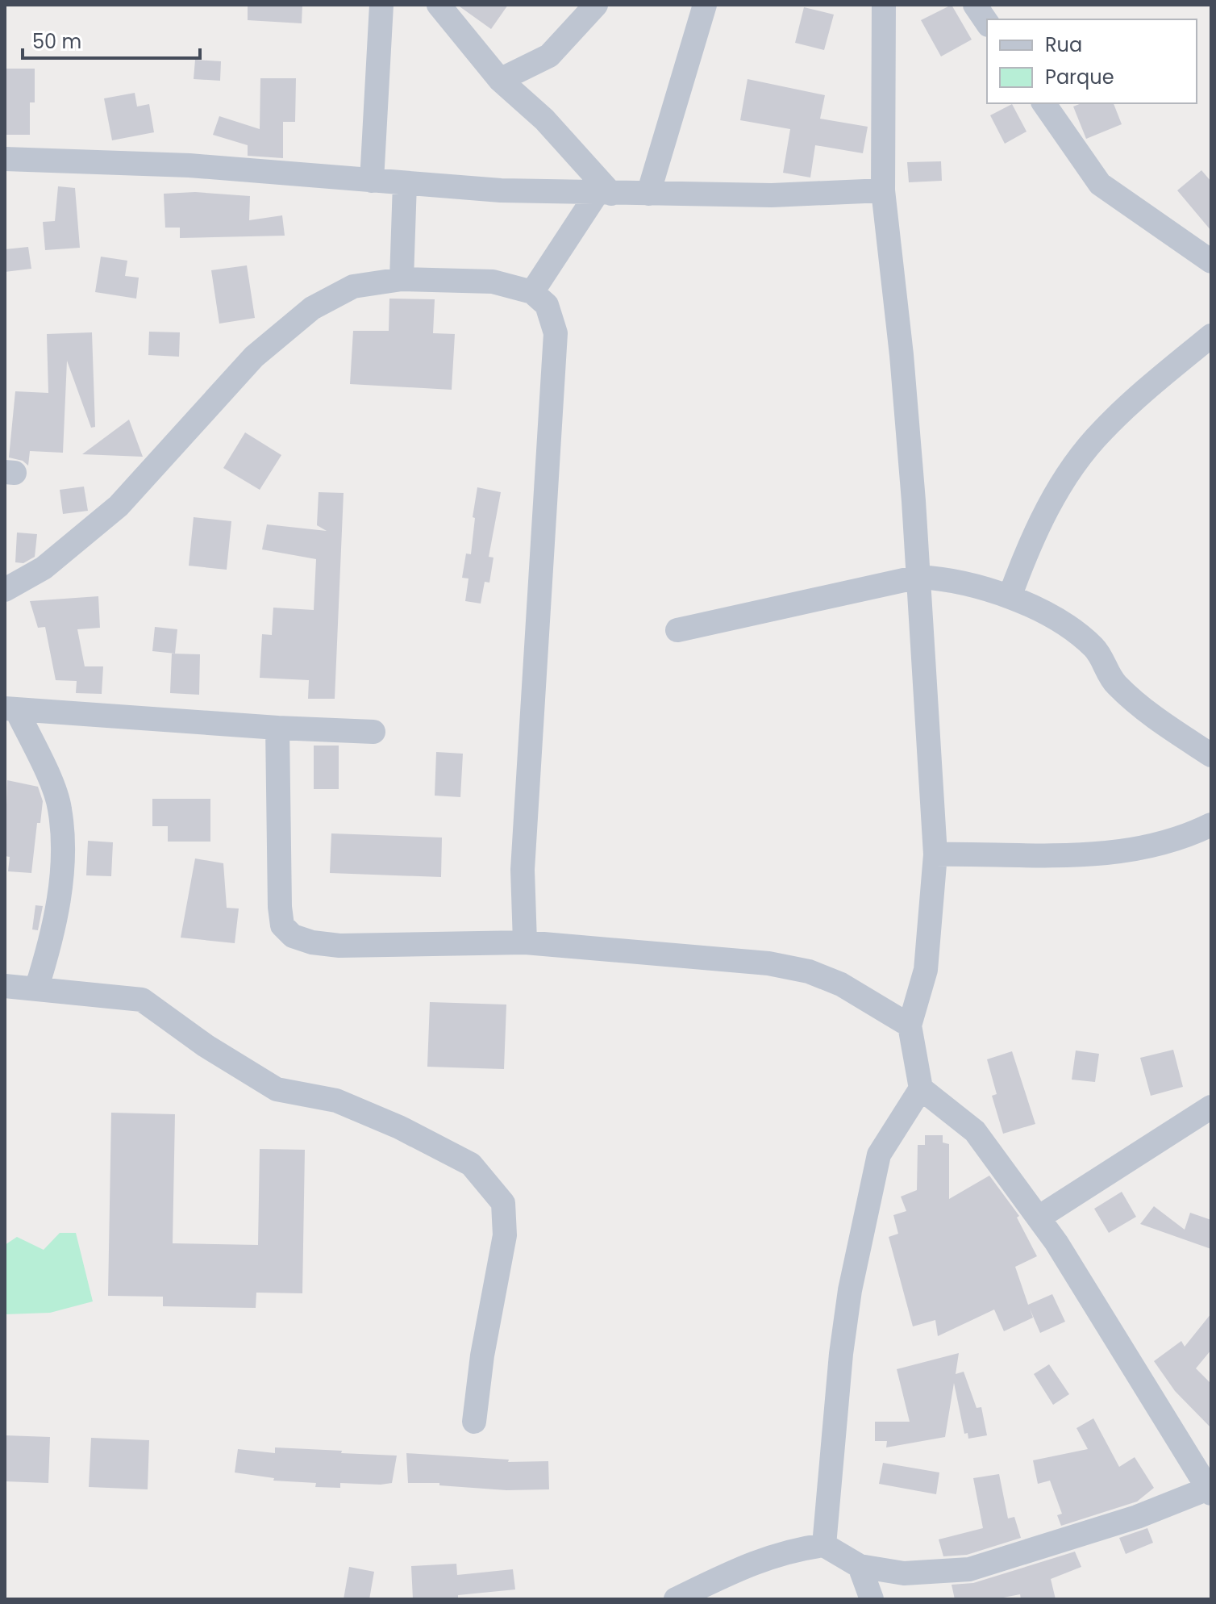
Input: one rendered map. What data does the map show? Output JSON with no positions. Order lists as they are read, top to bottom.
{
  "legend": ["Rua", "Parque"],
  "scale_bar": "50 m"
}
